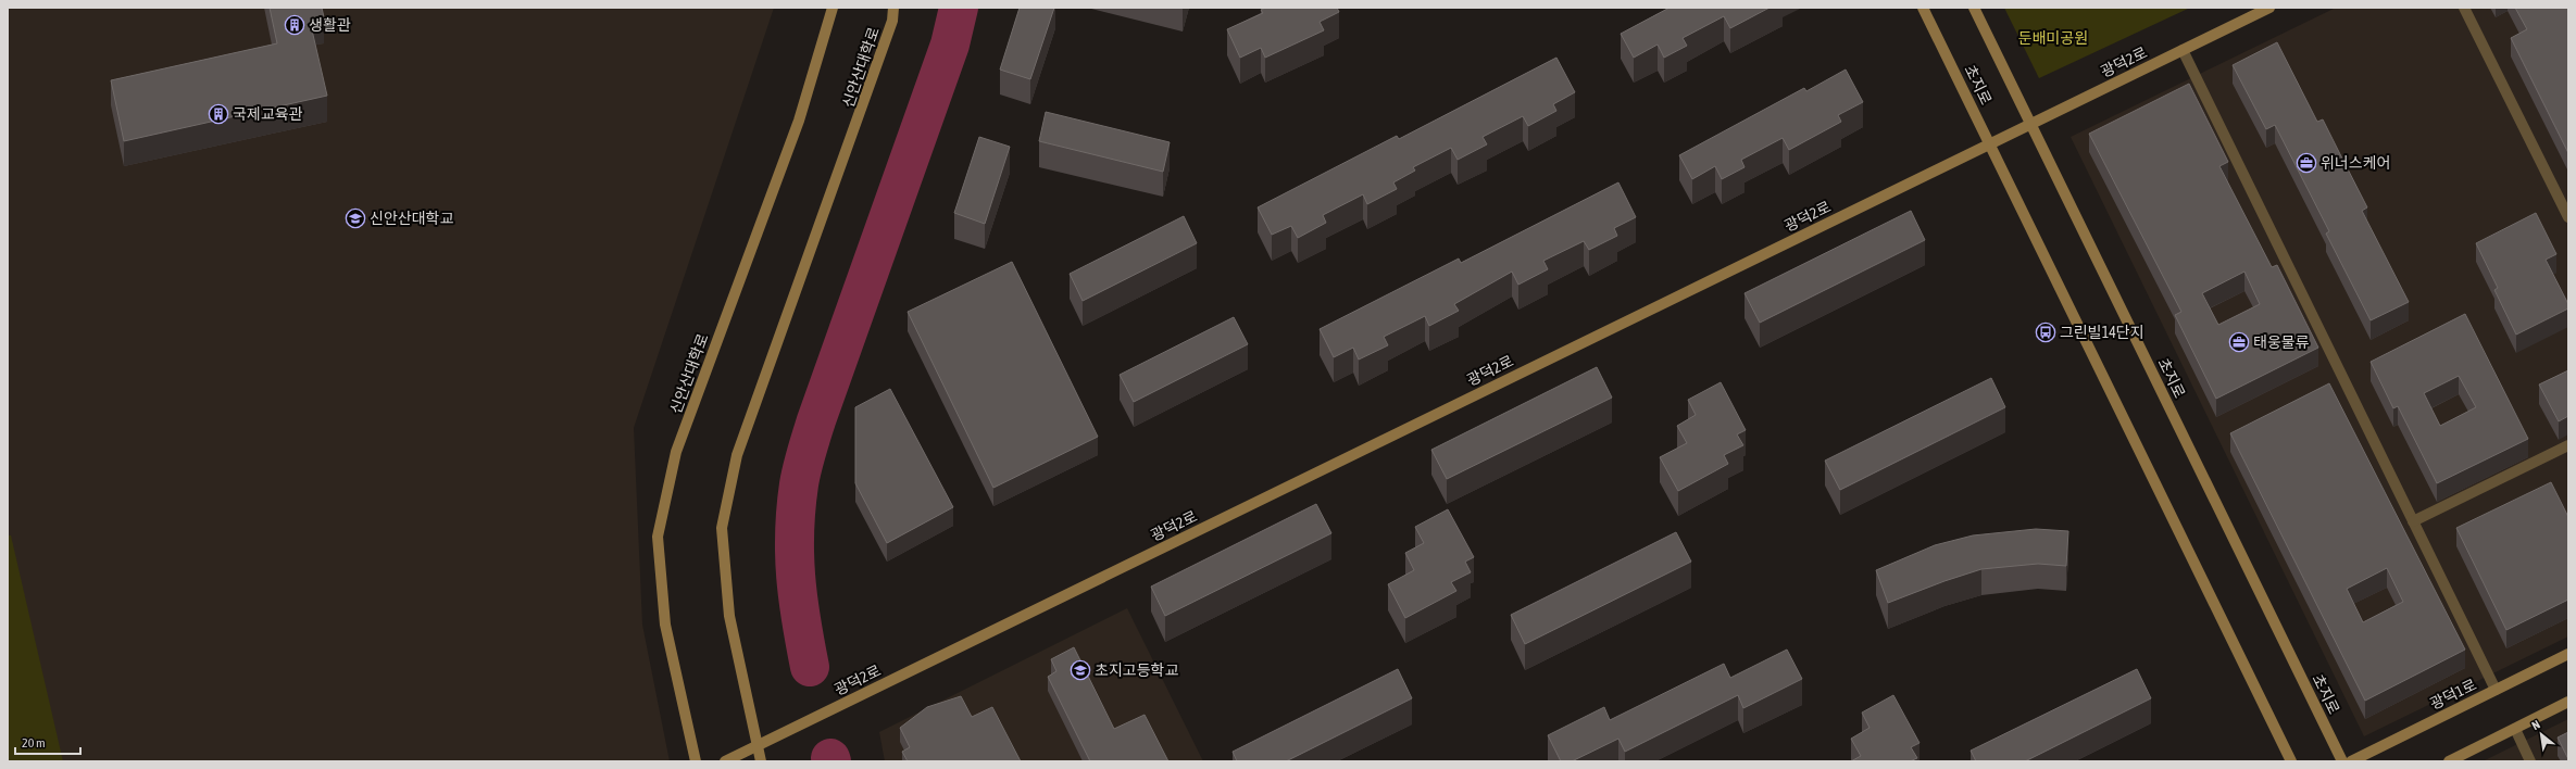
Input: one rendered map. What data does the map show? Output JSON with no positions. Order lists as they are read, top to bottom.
{
  "streets": {
    "street": [
      "광덕2로",
      "신안산대학로",
      "초지로",
      "광덕1로"
    ]
  },
  "crossings": [
    ["광덕2로", "신안산대학로"],
    ["광덕2로", "초지로"]
  ],
  "parks": ["둔배미공원"],
  "places": {
    "building": ["생활관", "국제교육관"],
    "office": ["위너스케어", "태웅물류"],
    "school or university": ["신안산대학교", "초지고등학교"],
    "bus stop": ["그린빌14단지"]
  },
  "scale_bar": "20 m",
  "north": "top left"
}
